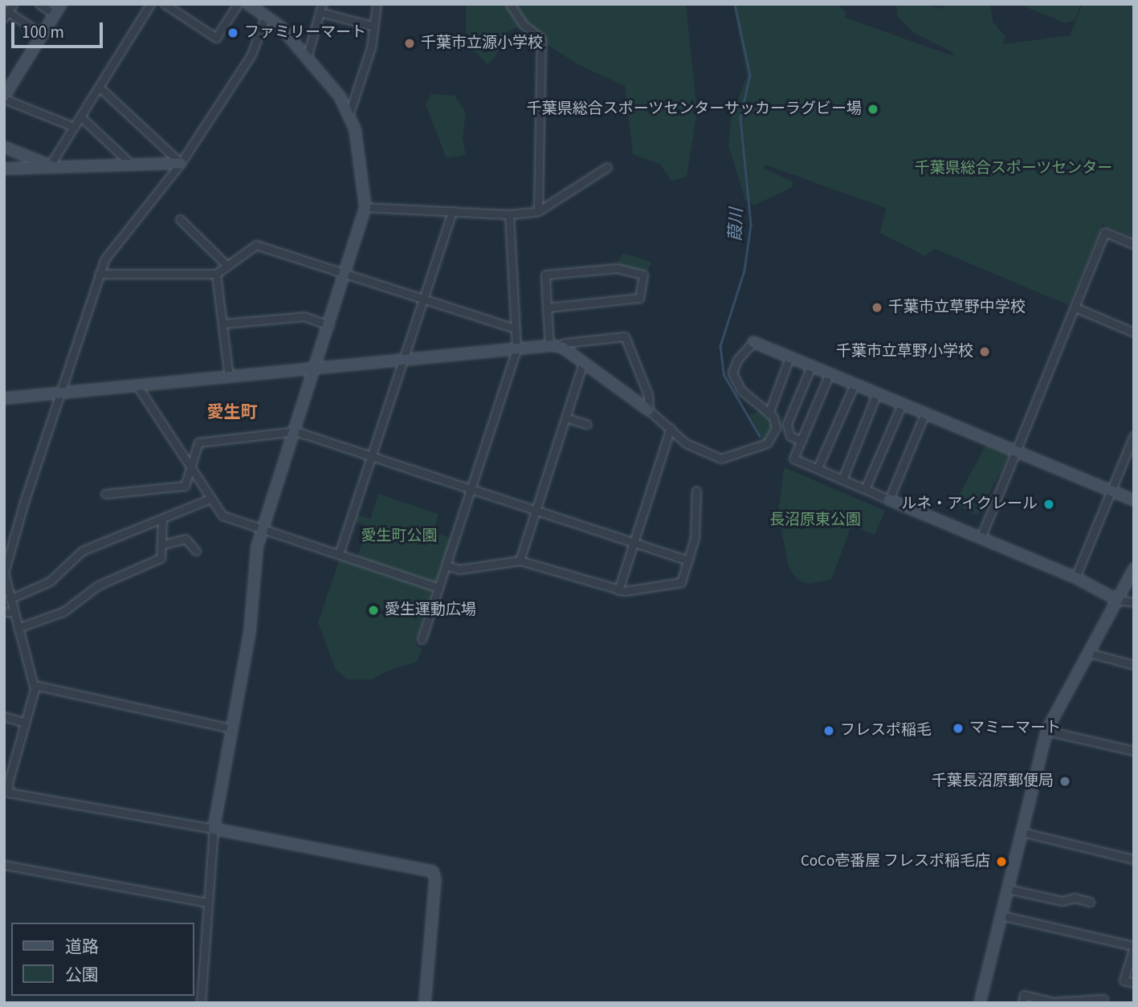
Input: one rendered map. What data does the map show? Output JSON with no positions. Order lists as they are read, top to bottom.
{
  "districts": ["愛生町"],
  "water": ["葭川"],
  "parks": ["千葉県総合スポーツセンター", "長沼原東公園", "愛生町公園"],
  "places": [
    "ファミリーマート",
    "千葉市立源小学校",
    "千葉県総合スポーツセンターサッカーラグビー場",
    "千葉市立草野中学校",
    "千葉市立草野小学校",
    "ルネ・アイクレール",
    "愛生運動広場",
    "マミーマート",
    "フレスポ稲毛",
    "千葉長沼原郵便局",
    "CoCo壱番屋 フレスポ稲毛店"
  ],
  "legend": ["道路", "公園"],
  "scale_bar": "100 m"
}
